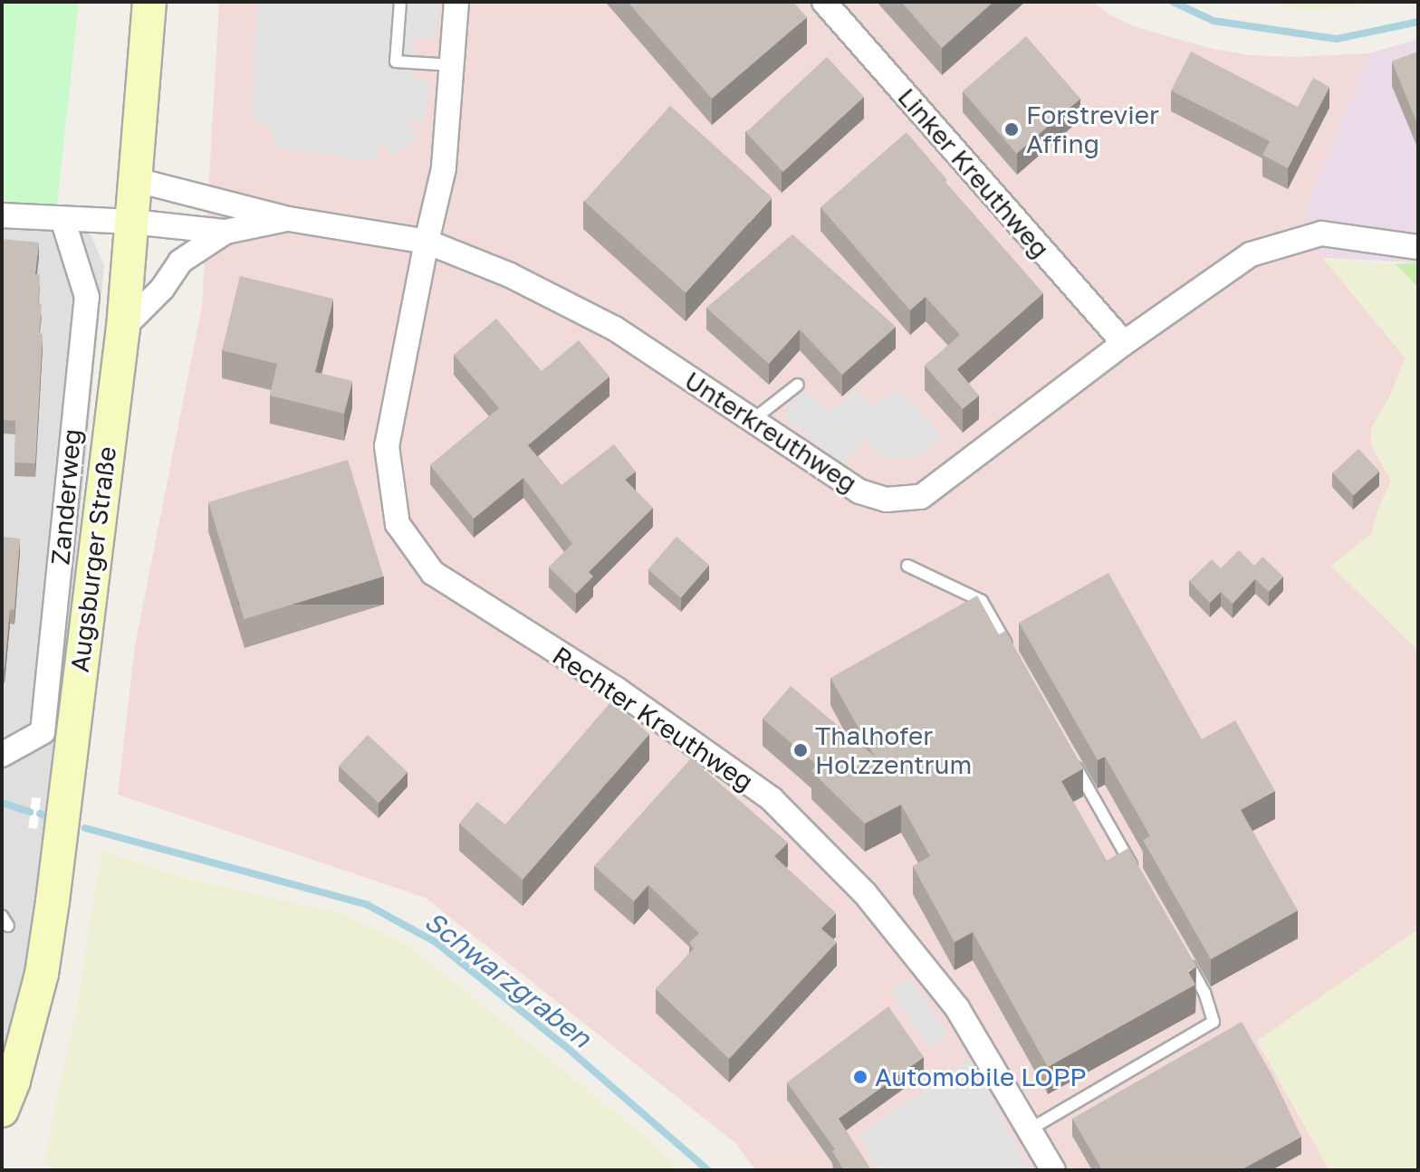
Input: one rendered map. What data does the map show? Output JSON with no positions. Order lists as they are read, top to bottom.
{
  "streets": {
    "main road": ["Augsburger Straße"],
    "street": [
      "Linker Kreuthweg",
      "Unterkreuthweg",
      "Zanderweg",
      "Rechter Kreuthweg"
    ]
  },
  "crossings": [
    ["Linker Kreuthweg", "Unterkreuthweg"],
    ["Unterkreuthweg", "Zanderweg"],
    ["Unterkreuthweg", "Augsburger Straße"],
    ["Unterkreuthweg", "Rechter Kreuthweg"]
  ],
  "water": ["Schwarzgraben"],
  "places": ["Forstrevier Affing", "Thalhofer Holzzentrum", "Automobile LOPP"]
}
